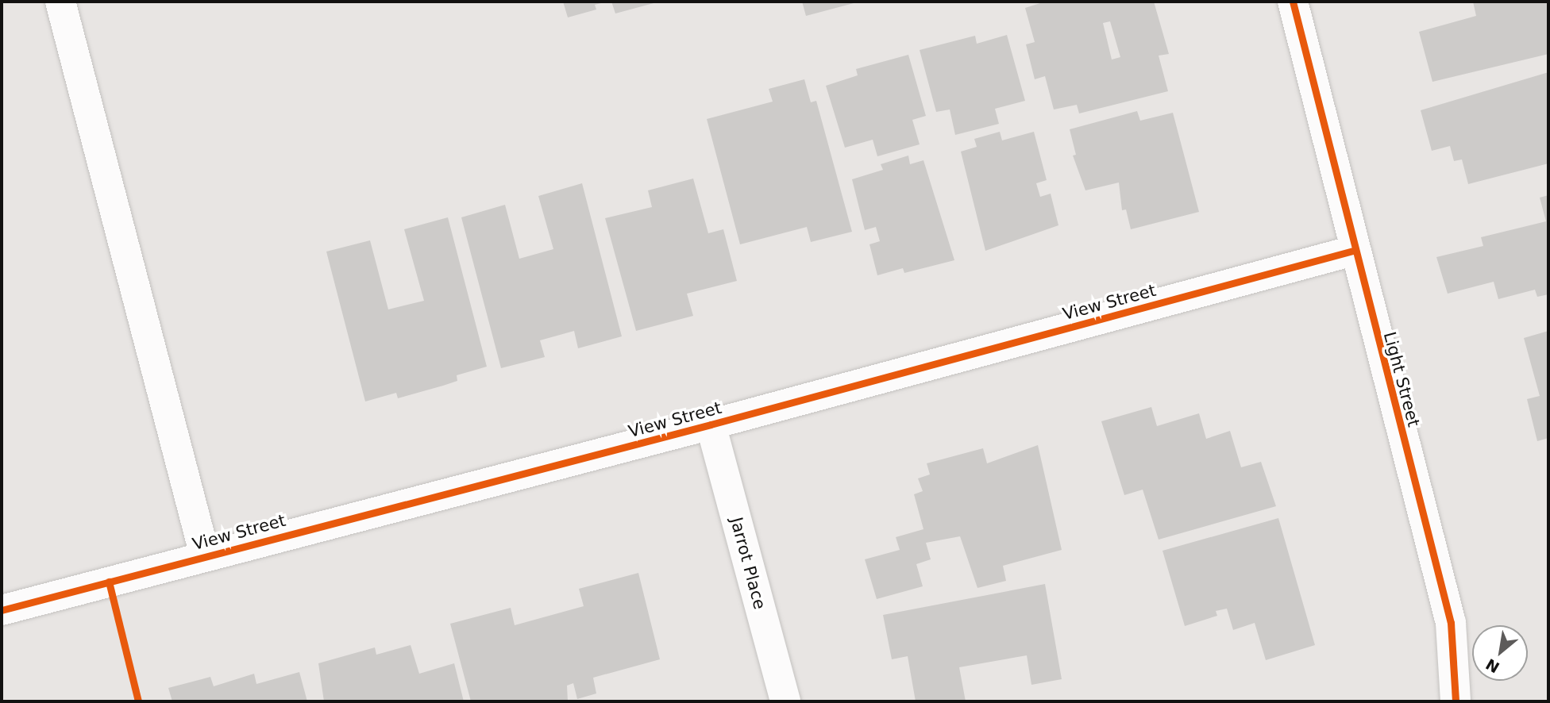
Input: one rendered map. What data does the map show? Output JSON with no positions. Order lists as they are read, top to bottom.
{
  "streets": {
    "street": ["View Street", "Light Street", "Jarrot Place"]
  },
  "crossings": [
    ["View Street", "Light Street"],
    ["View Street", "Jarrot Place"]
  ],
  "north": "bottom left"
}
